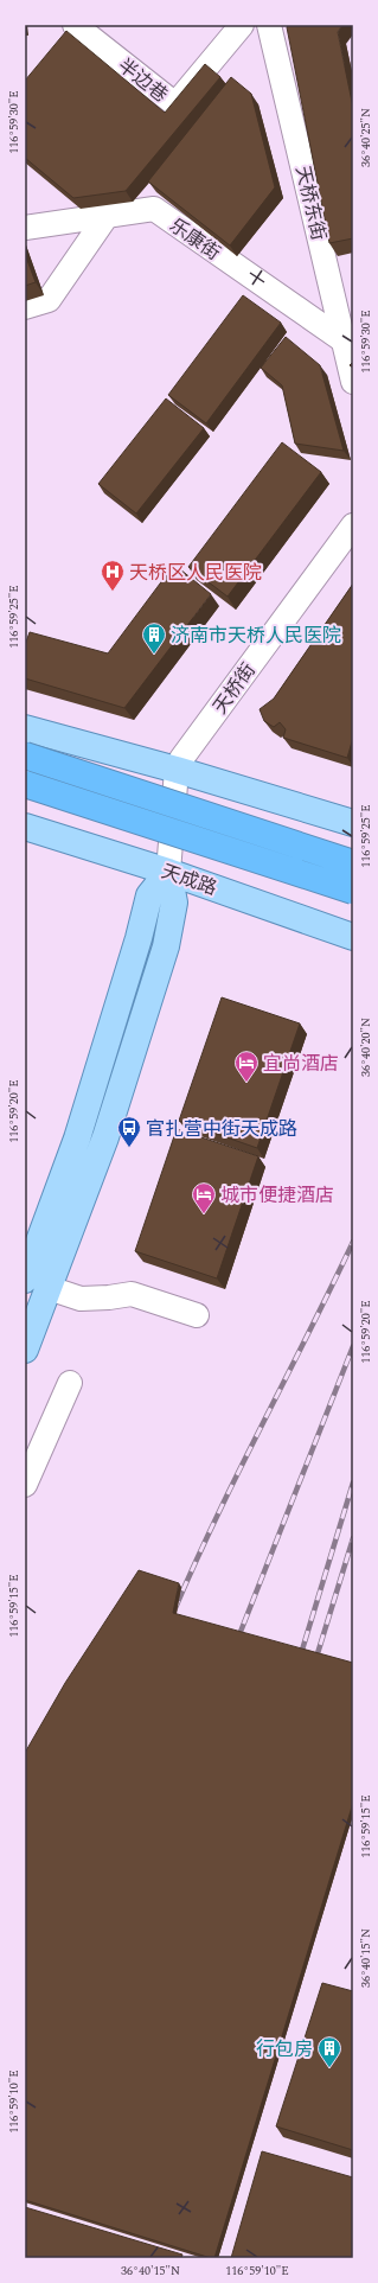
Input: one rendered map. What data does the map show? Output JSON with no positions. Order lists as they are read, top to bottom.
{
  "streets": {
    "main road": ["天成路"],
    "street": [
      "半边巷",
      "天桥东街",
      "乐康街",
      "天桥街"
    ]
  },
  "crossings": [
    ["天桥东街", "乐康街"],
    ["天桥街", "天成路"]
  ],
  "places": {
    "hospital": ["天桥区人民医院"],
    "building": ["济南市天桥人民医院", "行包房"],
    "hotel": ["宜尚酒店", "城市便捷酒店"],
    "bus stop": ["官扎营中街天成路"]
  },
  "coordinates": [
    "116°59'30\"E",
    "36°40'25\"N",
    "116°59'25\"E",
    "36°40'20\"N",
    "116°59'20\"E",
    "116°59'15\"E",
    "36°40'15\"N",
    "116°59'10\"E"
  ]
}
